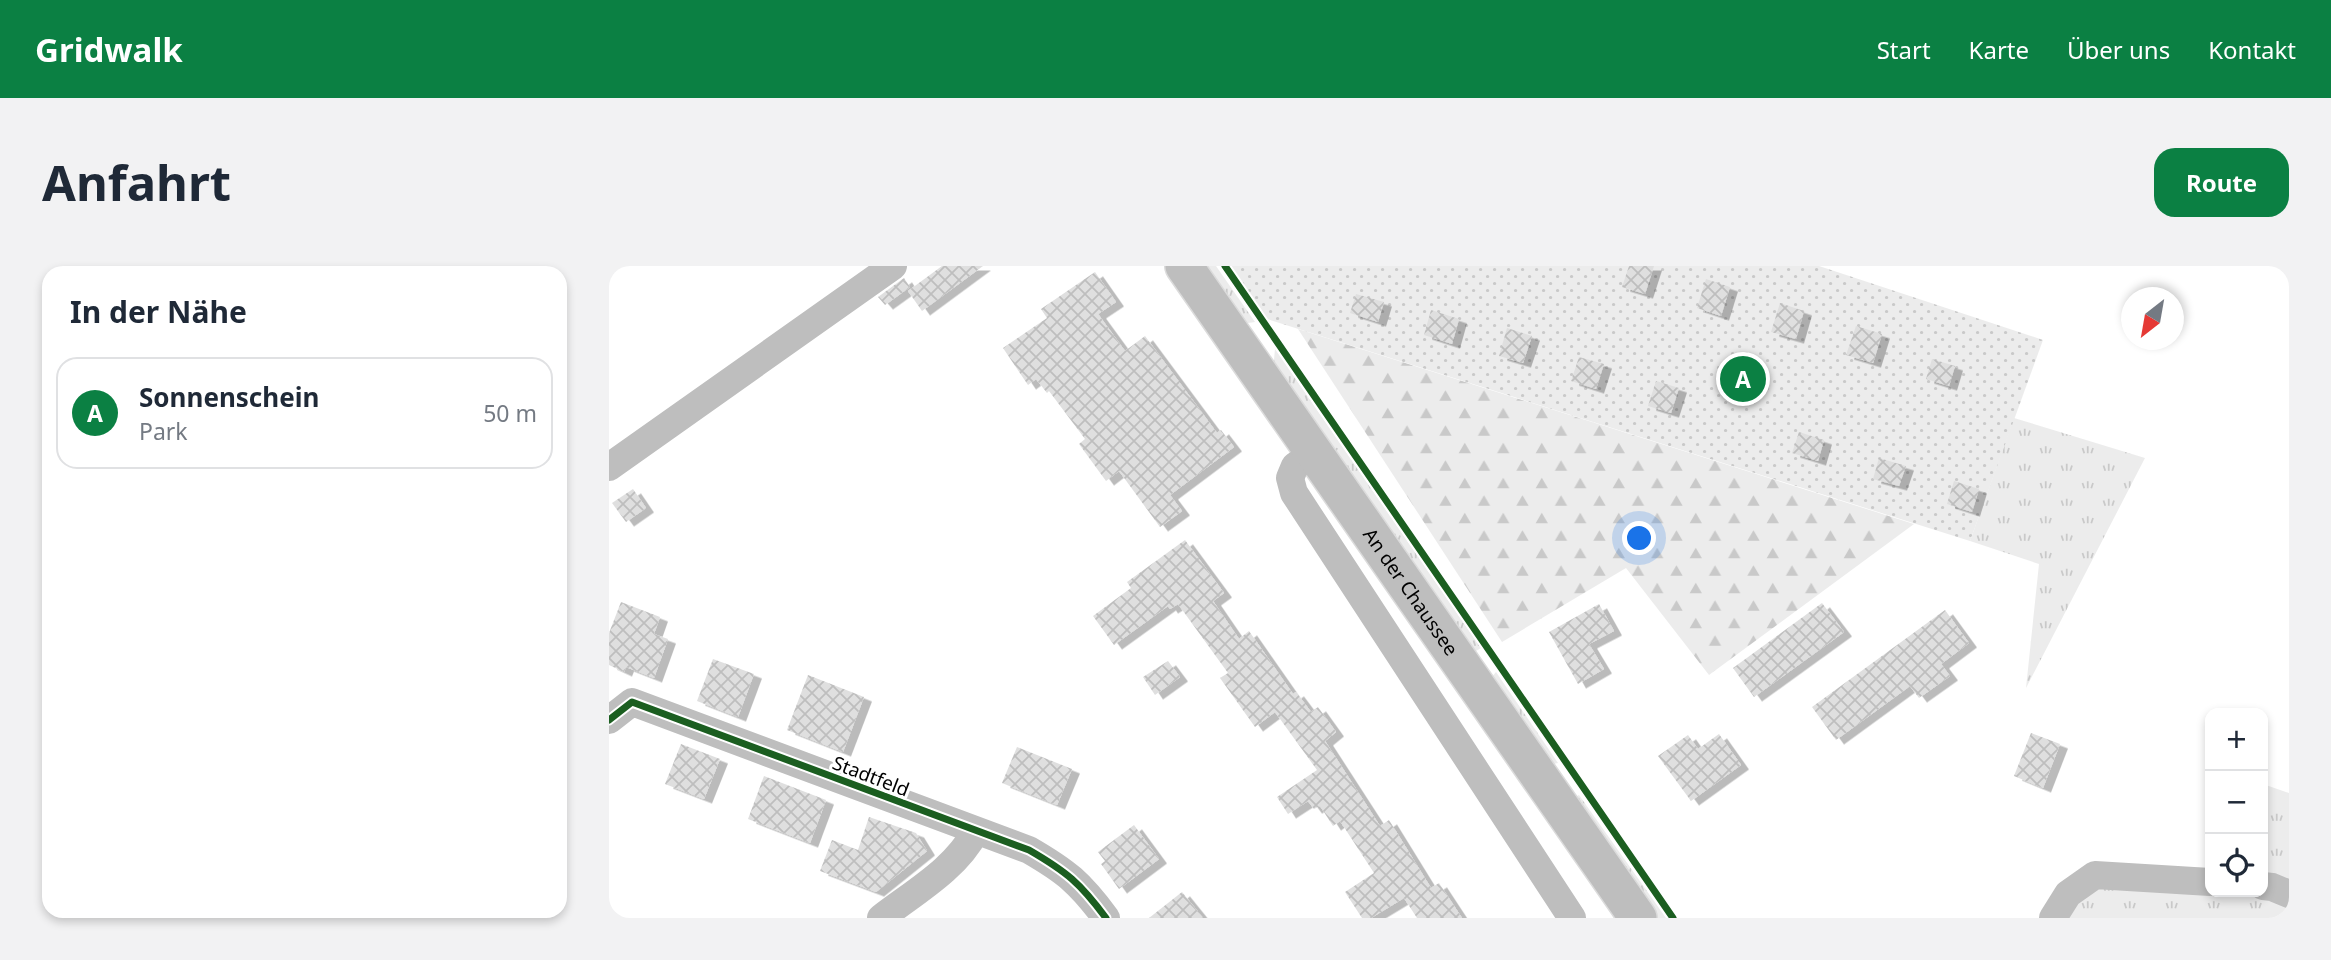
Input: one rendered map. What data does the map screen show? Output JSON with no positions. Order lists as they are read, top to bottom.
{
  "streets": {
    "main road": ["An der Chaussee"],
    "street": ["Stadtfeld"]
  },
  "north": "bottom left",
  "page": {
    "header": "Gridwalk",
    "nav": [
      "Start",
      "Karte",
      "Über uns",
      "Kontakt"
    ],
    "buttons": "Route",
    "title": "Anfahrt",
    "heading": "In der Nähe",
    "pins": "A",
    "list": [
      {
        "mark": "A",
        "name": "Sonnenschein",
        "note": "Park",
        "value": "50 m"
      }
    ],
    "map_buttons": ["+", "−"]
  }
}
